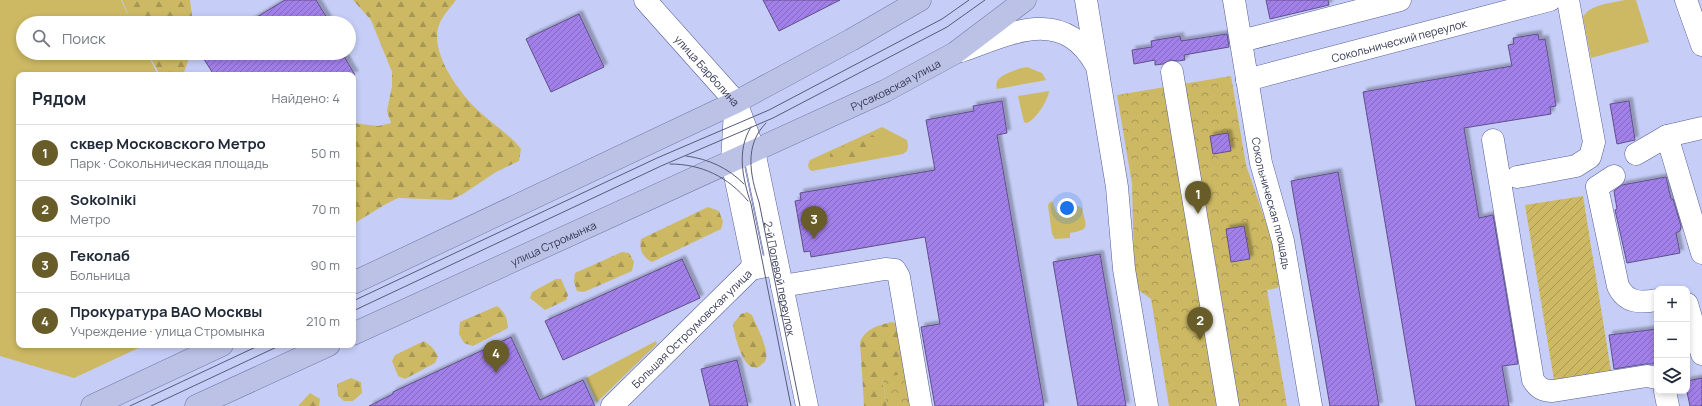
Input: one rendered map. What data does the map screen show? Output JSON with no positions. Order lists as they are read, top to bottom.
{
  "streets": {
    "main road": ["Русаковская улица", "улица Стромынка"],
    "street": [
      "Сокольнический переулок",
      "улица Барболина",
      "Сокольническая площадь",
      "2-й Полевой переулок",
      "Большая Остроумовская улица"
    ]
  },
  "crossings": [
    ["Сокольнический переулок", "Сокольническая площадь"],
    ["улица Барболина", "Русаковская улица"],
    ["улица Барболина", "улица Стромынка"],
    ["улица Барболина", "2-й Полевой переулок"],
    ["Русаковская улица", "улица Стромынка"],
    ["Русаковская улица", "2-й Полевой переулок"],
    ["улица Стромынка", "2-й Полевой переулок"],
    ["2-й Полевой переулок", "Большая Остроумовская улица"]
  ],
  "page": {
    "search": "Поиск",
    "heading": ["Рядом", "Найдено: 4"],
    "list": [
      {
        "mark": "1",
        "name": "сквер Московского Метро",
        "note": "Парк · Сокольническая площадь",
        "value": "50 m"
      },
      {
        "mark": "2",
        "name": "Sokolniki",
        "note": "Метро",
        "value": "70 m"
      },
      {
        "mark": "3",
        "name": "Геколаб",
        "note": "Больница",
        "value": "90 m"
      },
      {
        "mark": "4",
        "name": "Прокуратура ВАО Москвы",
        "note": "Учреждение · улица Стромынка",
        "value": "210 m"
      }
    ],
    "pins": [
      "1",
      "3",
      "2",
      "4"
    ],
    "map_buttons": ["+", "−"]
  }
}
